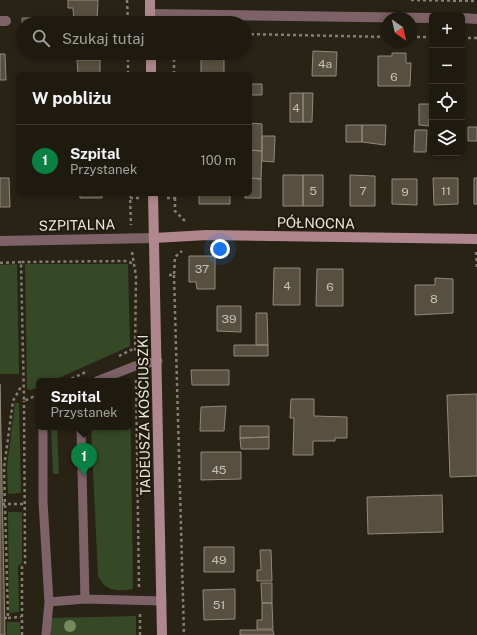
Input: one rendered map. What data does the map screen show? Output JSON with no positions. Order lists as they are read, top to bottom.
{
  "streets": {
    "street": ["PÓŁNOCNA", "SZPITALNA", "TADEUSZA KOŚCIUSZKI"]
  },
  "crossings": [
    ["PÓŁNOCNA", "SZPITALNA"],
    ["PÓŁNOCNA", "TADEUSZA KOŚCIUSZKI"],
    ["SZPITALNA", "TADEUSZA KOŚCIUSZKI"]
  ],
  "house_numbers": [
    "4a",
    "6",
    "4",
    "5",
    "7",
    "11",
    "9",
    "37",
    "4",
    "6",
    "8",
    "39",
    "45",
    "49",
    "51"
  ],
  "north": "bottom right",
  "page": {
    "map_buttons": ["+", "−"],
    "search": "Szukaj tutaj",
    "heading": "W pobliżu",
    "list": [
      {
        "mark": "1",
        "name": "Szpital",
        "note": "Przystanek",
        "value": "100 m"
      }
    ],
    "popup": ["Szpital", "Przystanek"],
    "pins": "1"
  }
}
